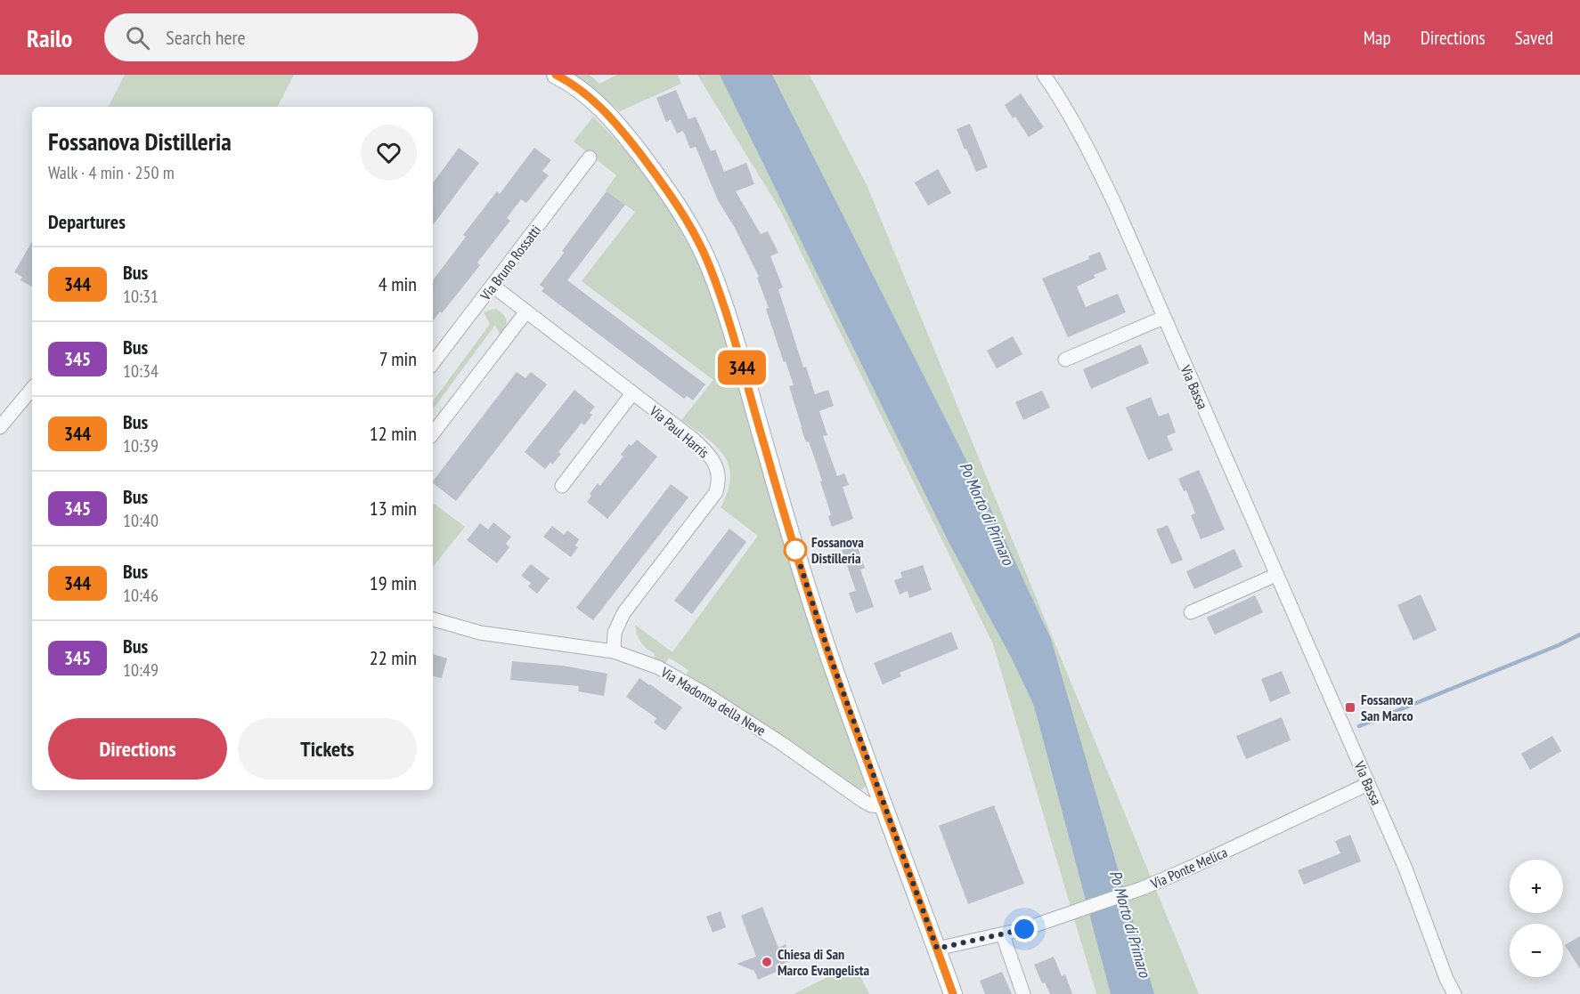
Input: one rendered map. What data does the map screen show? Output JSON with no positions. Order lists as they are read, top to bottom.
{
  "streets": {
    "street": [
      "Via Bruno Rossatti",
      "Via Bassa",
      "Via Paul Harris",
      "Via Madonna della Neve",
      "Via Ponte Melica"
    ]
  },
  "crossings": [
    ["Via Bruno Rossatti", "Via Paul Harris"],
    ["Via Bassa", "Via Ponte Melica"],
    ["Via Paul Harris", "Via Madonna della Neve"]
  ],
  "water": ["Po Morto di Primaro"],
  "places": {
    "other": ["Fossanova Distilleria", "Chiesa di San Marco Evangelista"],
    "transit": ["Fossanova San Marco"]
  },
  "lines": ["bus line 344"],
  "page": {
    "header": "Railo",
    "search": "Search here",
    "nav": ["Map", "Directions", "Saved"],
    "on_map": "344",
    "heading": [
      ["Fossanova Distilleria", "Walk · 4 min · 250 m"],
      "Departures"
    ],
    "list": [
      {
        "mark": "344",
        "name": "Bus",
        "note": "10:31",
        "value": "4 min"
      },
      {
        "mark": "345",
        "name": "Bus",
        "note": "10:34",
        "value": "7 min"
      },
      {
        "mark": "344",
        "name": "Bus",
        "note": "10:39",
        "value": "12 min"
      },
      {
        "mark": "345",
        "name": "Bus",
        "note": "10:40",
        "value": "13 min"
      },
      {
        "mark": "344",
        "name": "Bus",
        "note": "10:46",
        "value": "19 min"
      },
      {
        "mark": "345",
        "name": "Bus",
        "note": "10:49",
        "value": "22 min"
      }
    ],
    "buttons": ["Directions", "Tickets"],
    "map_buttons": ["+", "−"]
  }
}
